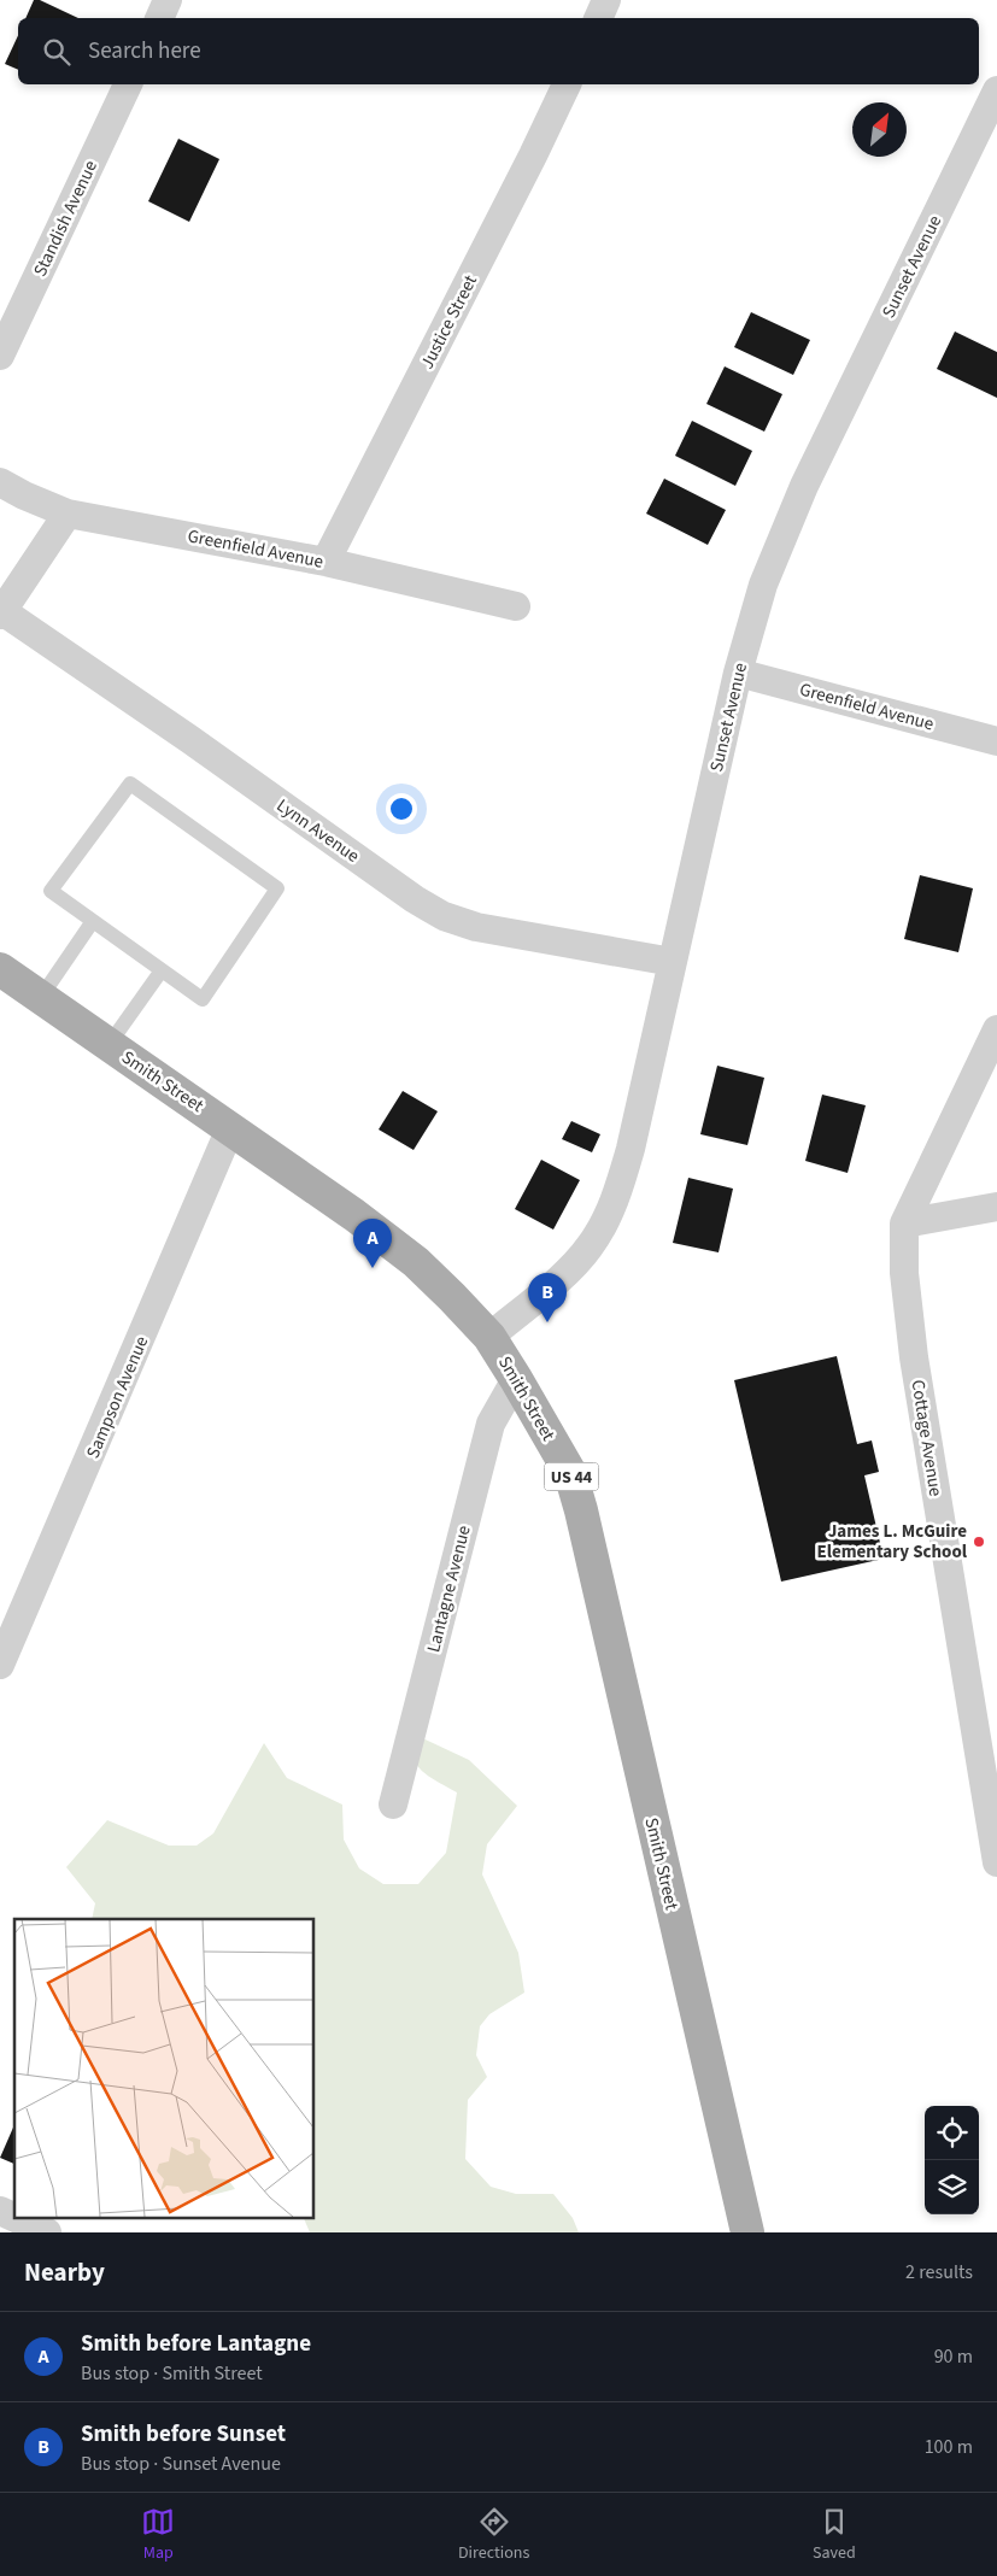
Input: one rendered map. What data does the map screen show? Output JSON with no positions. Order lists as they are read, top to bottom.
{
  "streets": {
    "main road": ["Smith Street", "US 44"],
    "street": [
      "Standish Avenue",
      "Sunset Avenue",
      "Justice Street",
      "Greenfield Avenue",
      "Lynn Avenue",
      "Sampson Avenue",
      "Cottage Avenue",
      "Lantagne Avenue"
    ]
  },
  "crossings": [
    ["Sunset Avenue", "Greenfield Avenue"],
    ["Sunset Avenue", "Lynn Avenue"],
    ["Sunset Avenue", "Smith Street"],
    ["Justice Street", "Greenfield Avenue"],
    ["Smith Street", "Sampson Avenue"],
    ["Smith Street", "Lantagne Avenue"]
  ],
  "places": ["James L. McGuire Elementary School"],
  "north": "top right",
  "page": {
    "search": "Search here",
    "pins": ["A", "B"],
    "heading": ["Nearby", "2 results"],
    "list": [
      {
        "mark": "A",
        "name": "Smith before Lantagne",
        "note": "Bus stop · Smith Street",
        "value": "90 m"
      },
      {
        "mark": "B",
        "name": "Smith before Sunset",
        "note": "Bus stop · Sunset Avenue",
        "value": "100 m"
      }
    ],
    "nav": ["Map", "Directions", "Saved"]
  }
}
